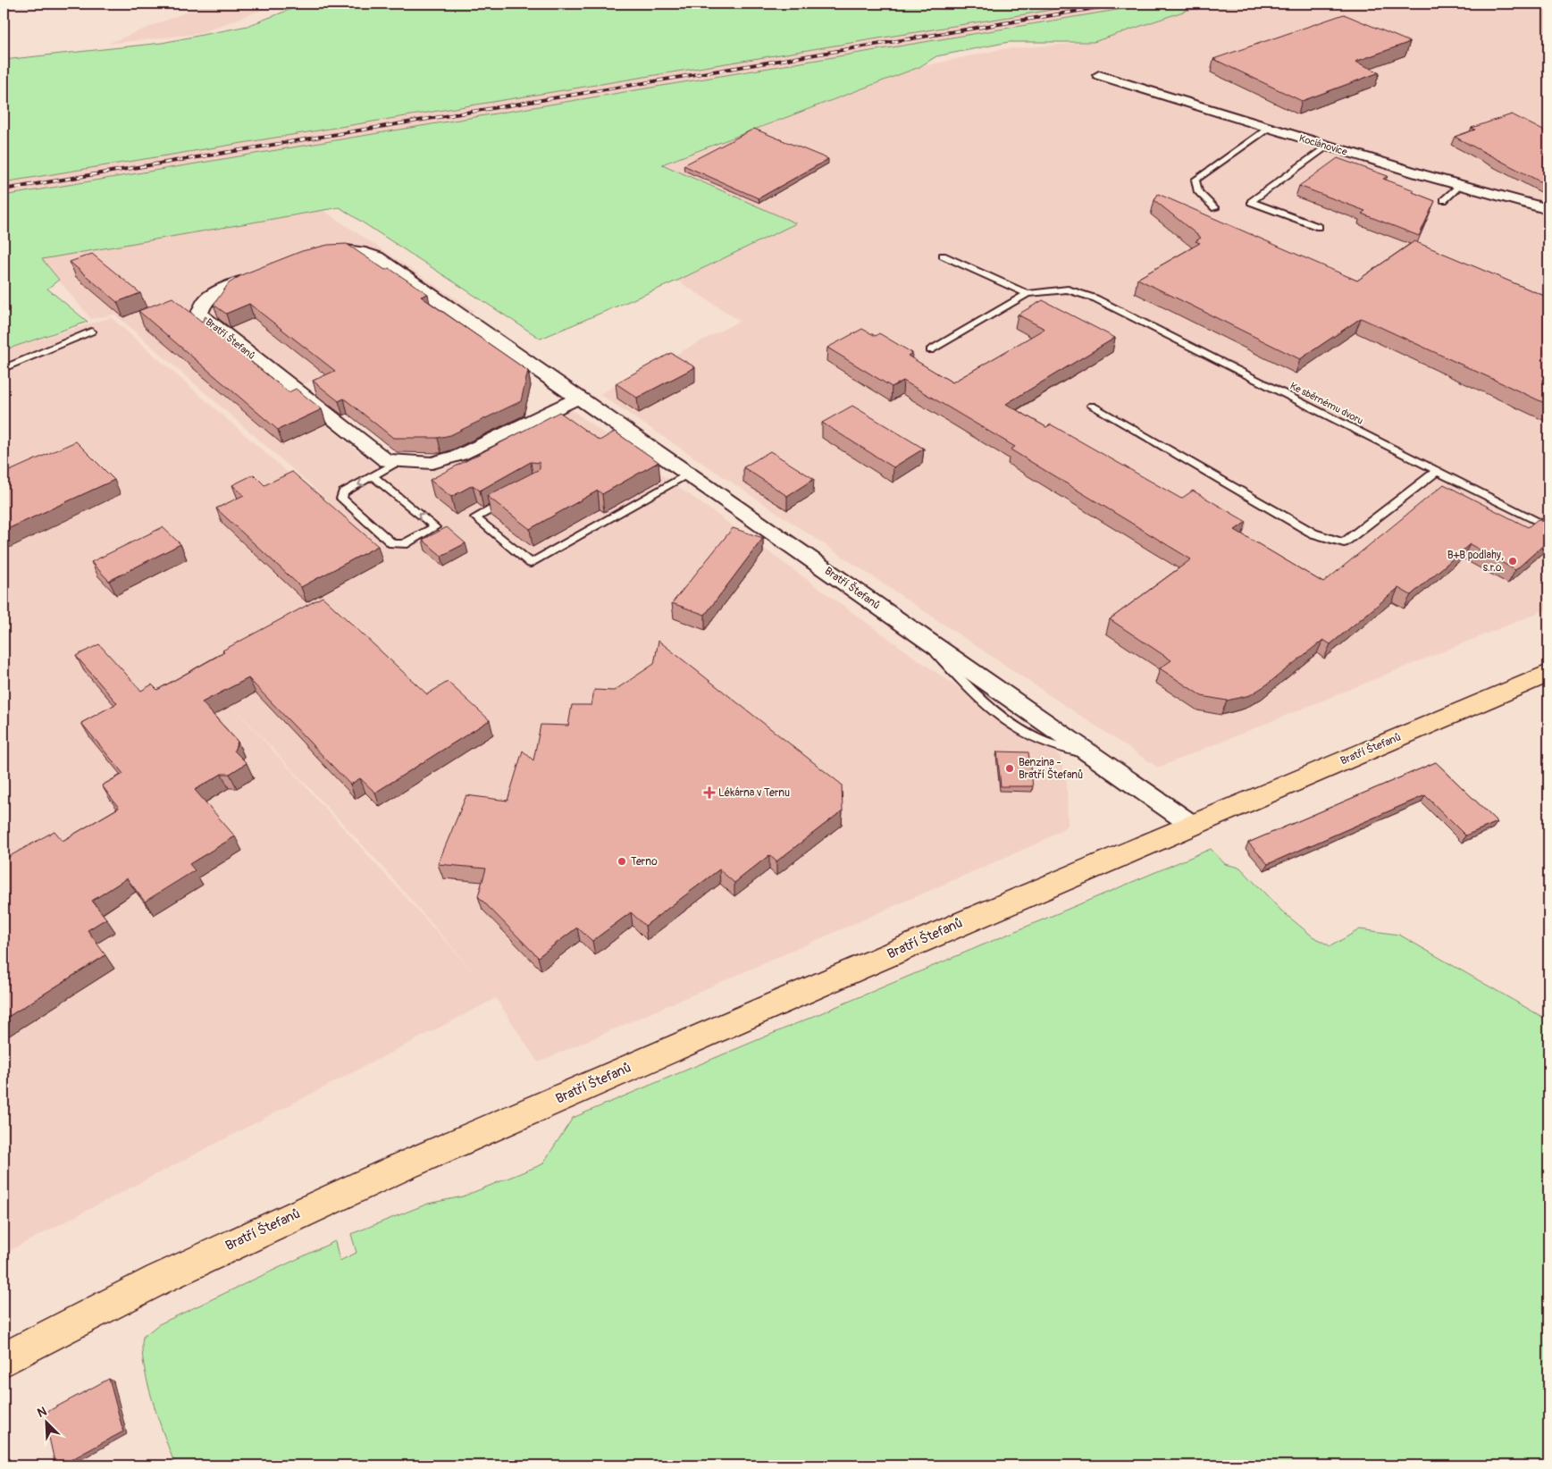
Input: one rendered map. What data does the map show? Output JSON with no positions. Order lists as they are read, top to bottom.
{
  "streets": {
    "main road": ["Bratří Štefanů"],
    "street": ["Kociánovice"],
    "lane": ["Ke sběrnému dvoru"]
  },
  "places": {
    "other": ["B+B podlahy, s.r.o.", "Benzina - Bratří Štefanů", "Terno"],
    "health": ["Lékárna v Ternu"]
  },
  "north": "top left"
}
